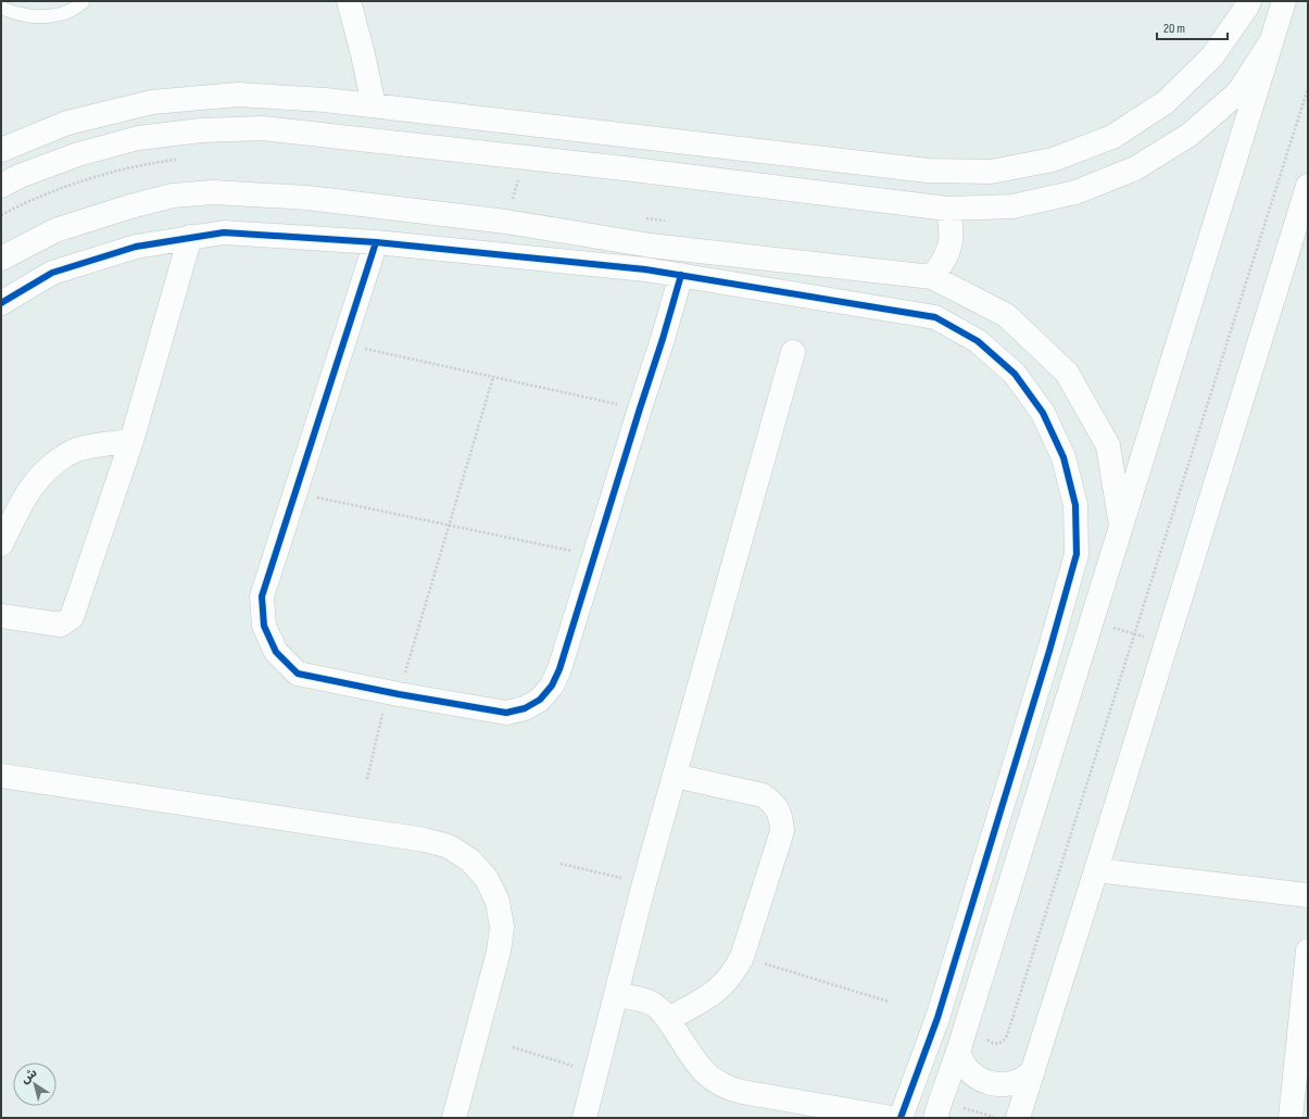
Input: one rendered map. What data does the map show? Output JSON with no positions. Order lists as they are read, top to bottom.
{
  "scale_bar": "20 m",
  "north": "top left"
}
